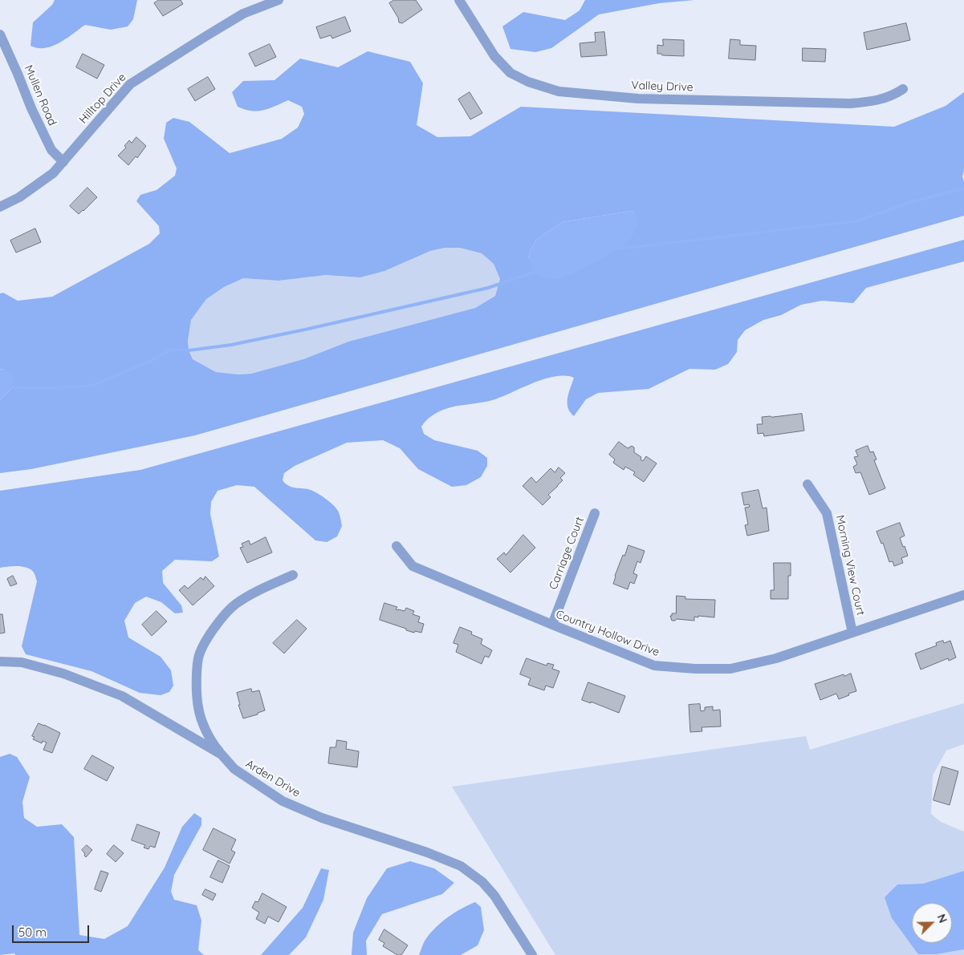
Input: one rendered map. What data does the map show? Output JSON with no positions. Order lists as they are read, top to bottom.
{
  "streets": {
    "street": [
      "Valley Drive",
      "Mullen Road",
      "Hilltop Drive",
      "Carriage Court",
      "Morning View Court",
      "Country Hollow Drive",
      "Arden Drive"
    ]
  },
  "crossings": [
    ["Mullen Road", "Hilltop Drive"],
    ["Carriage Court", "Country Hollow Drive"],
    ["Morning View Court", "Country Hollow Drive"]
  ],
  "scale_bar": "50 m",
  "north": "top right"
}
